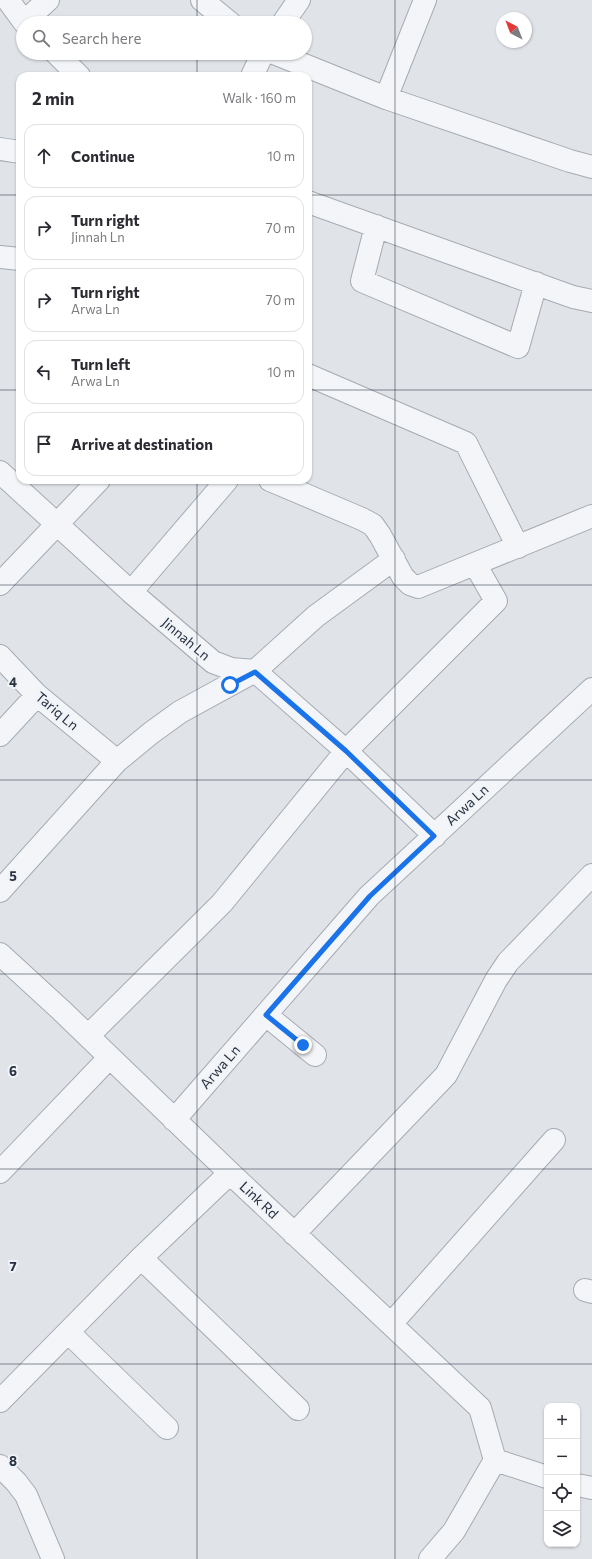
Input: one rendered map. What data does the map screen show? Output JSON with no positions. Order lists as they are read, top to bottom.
{
  "streets": {
    "street": [
      "Jinnah Ln",
      "Tariq Ln",
      "Arwa Ln",
      "Link Rd"
    ]
  },
  "crossings": [
    ["Arwa Ln", "Link Rd"]
  ],
  "north": "top left",
  "page": {
    "search": "Search here",
    "heading": ["2 min", "Walk · 160 m"],
    "list": [
      ["Continue", "10 m"],
      ["Turn right", "Jinnah Ln", "70 m"],
      ["Turn right", "Arwa Ln", "70 m"],
      ["Turn left", "Arwa Ln", "10 m"],
      "Arrive at destination"
    ],
    "map_buttons": ["+", "−"]
  },
  "grid": {
    "rows": [
      "4",
      "5",
      "6",
      "7",
      "8"
    ]
  }
}
